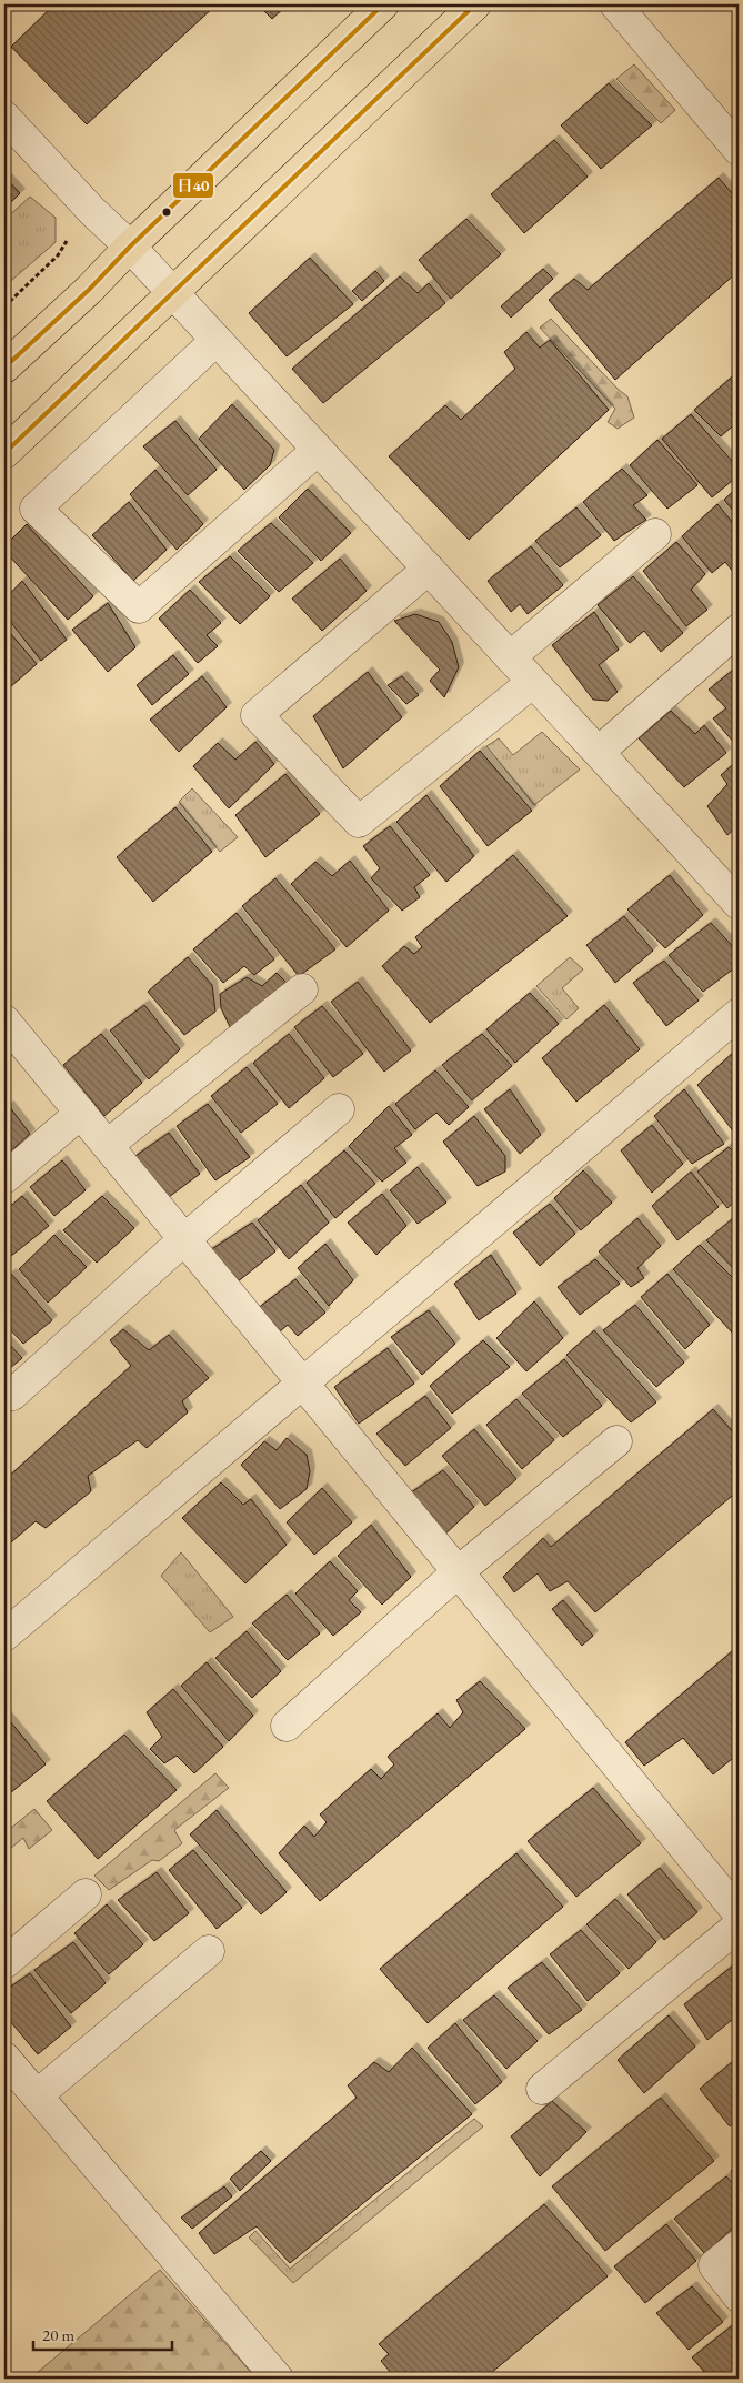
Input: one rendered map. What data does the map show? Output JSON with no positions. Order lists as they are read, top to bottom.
{
  "lines": ["transit line 日40"],
  "scale_bar": "20 m"
}
